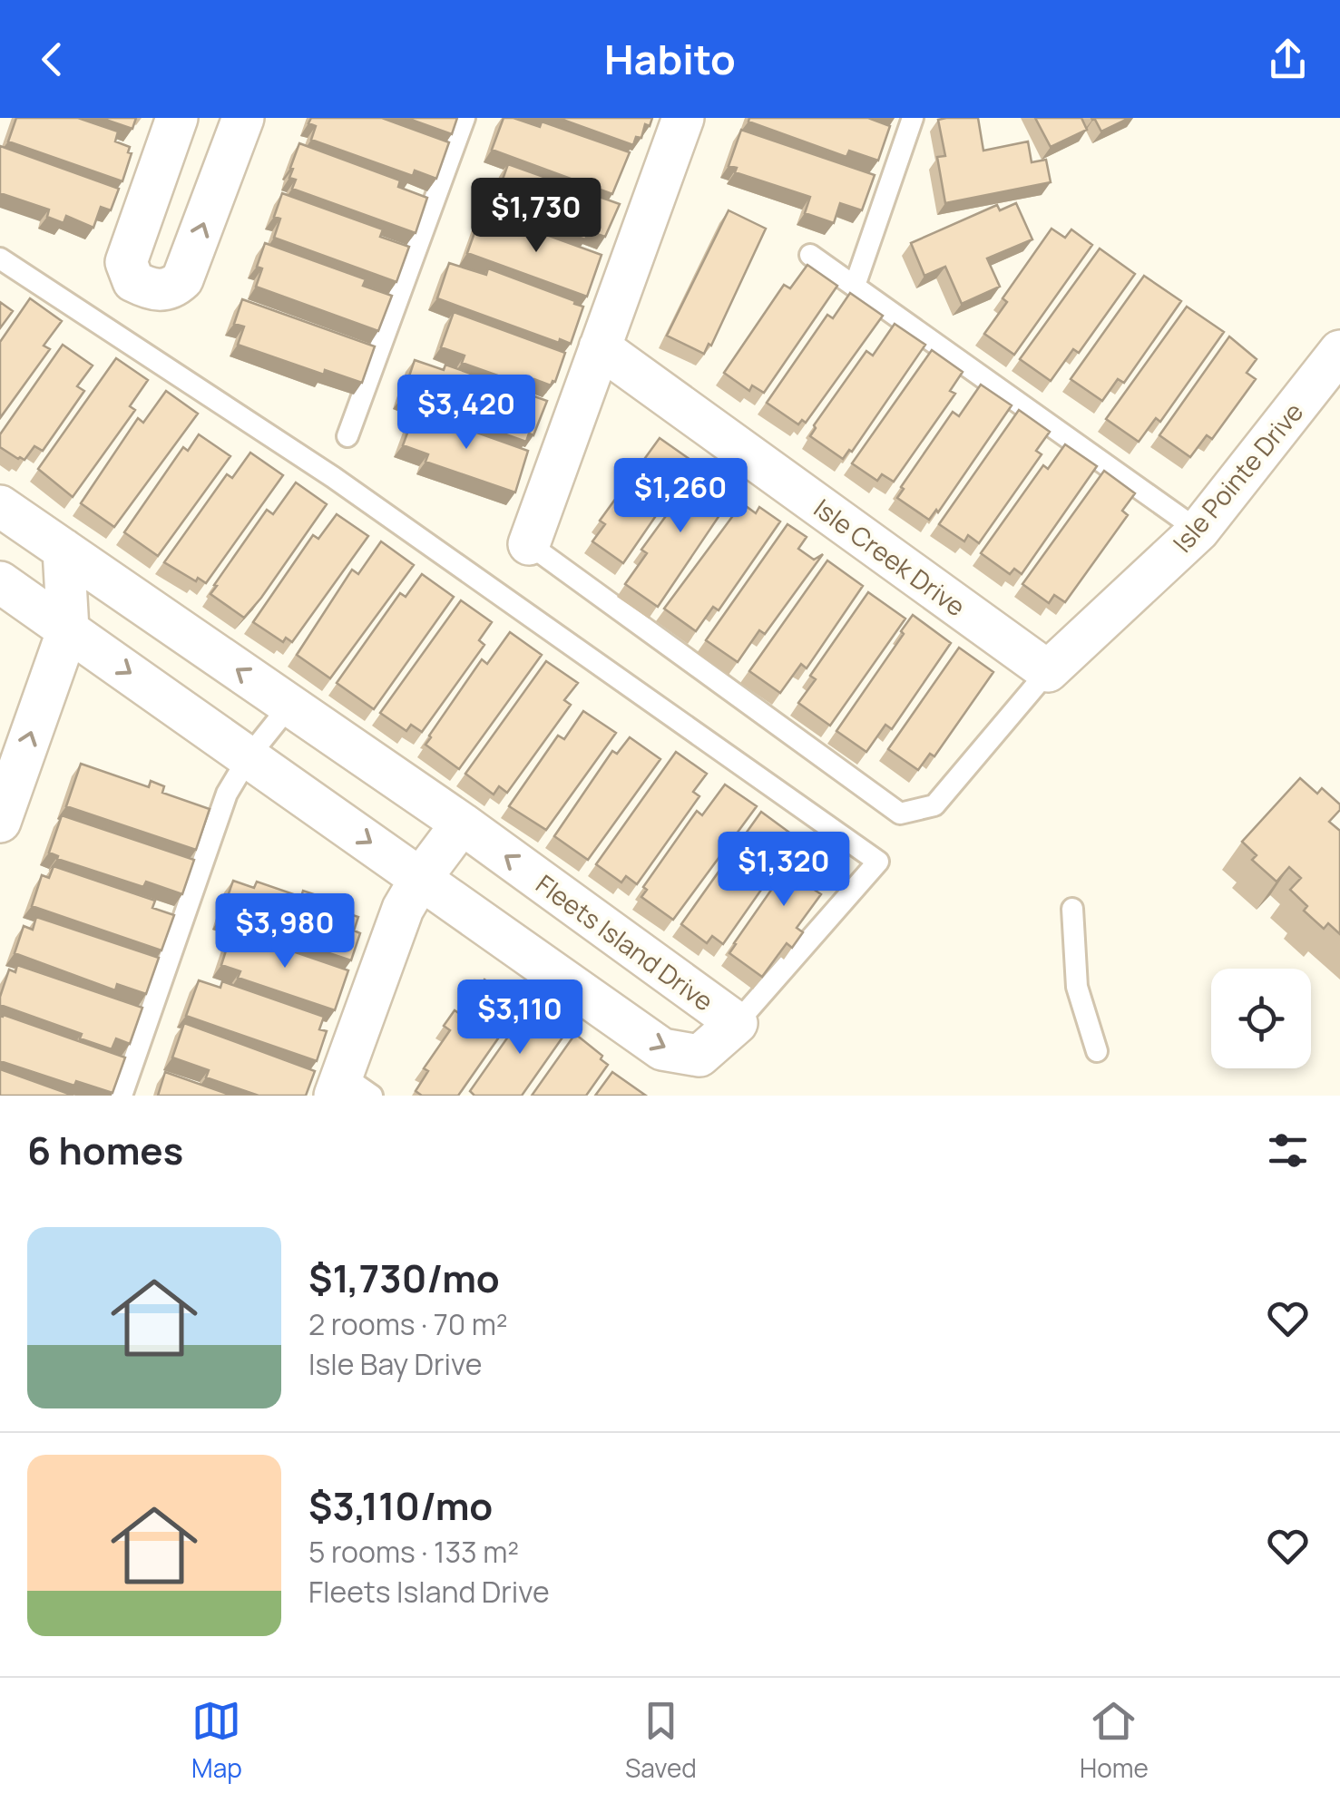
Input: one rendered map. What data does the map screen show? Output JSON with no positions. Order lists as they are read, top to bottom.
{
  "streets": {
    "street": ["Isle Pointe Drive", "Isle Creek Drive", "Fleets Island Drive"]
  },
  "crossings": [
    ["Isle Pointe Drive", "Isle Creek Drive"]
  ],
  "page": {
    "header": "Habito",
    "price": [
      "$1,730",
      "$3,420",
      "$1,260",
      "$1,320",
      "$3,980",
      "$3,110"
    ],
    "heading": "6 homes",
    "list": [
      {
        "name": "$1,730/mo",
        "note": "2 rooms · 70 m² · Isle Bay Drive"
      },
      {
        "name": "$3,110/mo",
        "note": "5 rooms · 133 m² · Fleets Island Drive"
      }
    ],
    "tabs": ["Map", "Saved", "Home"]
  }
}
